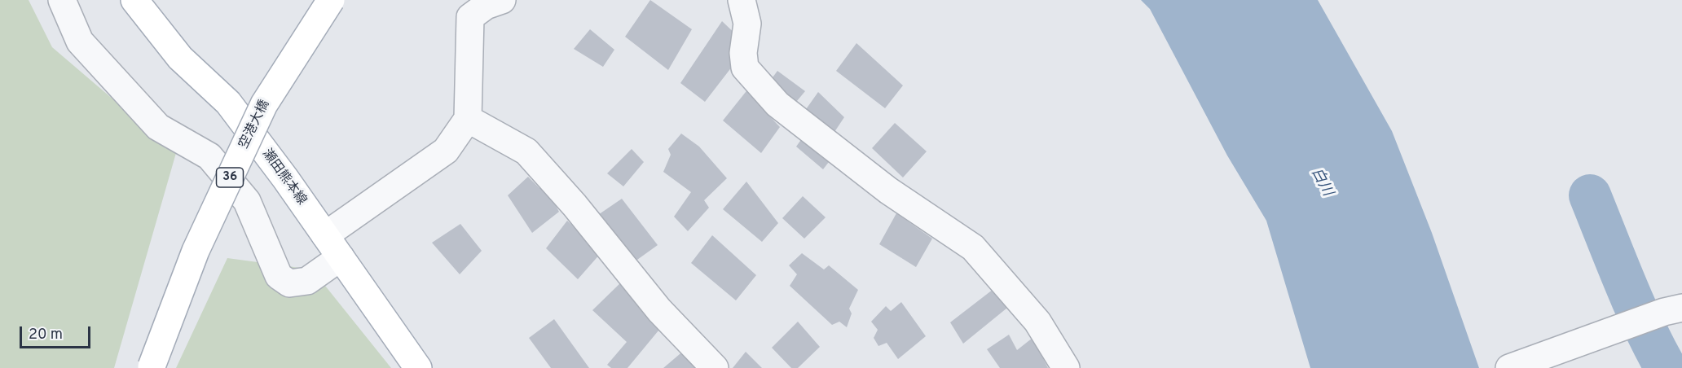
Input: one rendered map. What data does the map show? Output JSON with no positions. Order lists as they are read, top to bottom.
{
  "streets": {
    "main road": ["空港大橋", "36", "瀬田熊本線"]
  },
  "water": ["白川"],
  "scale_bar": "20 m"
}
